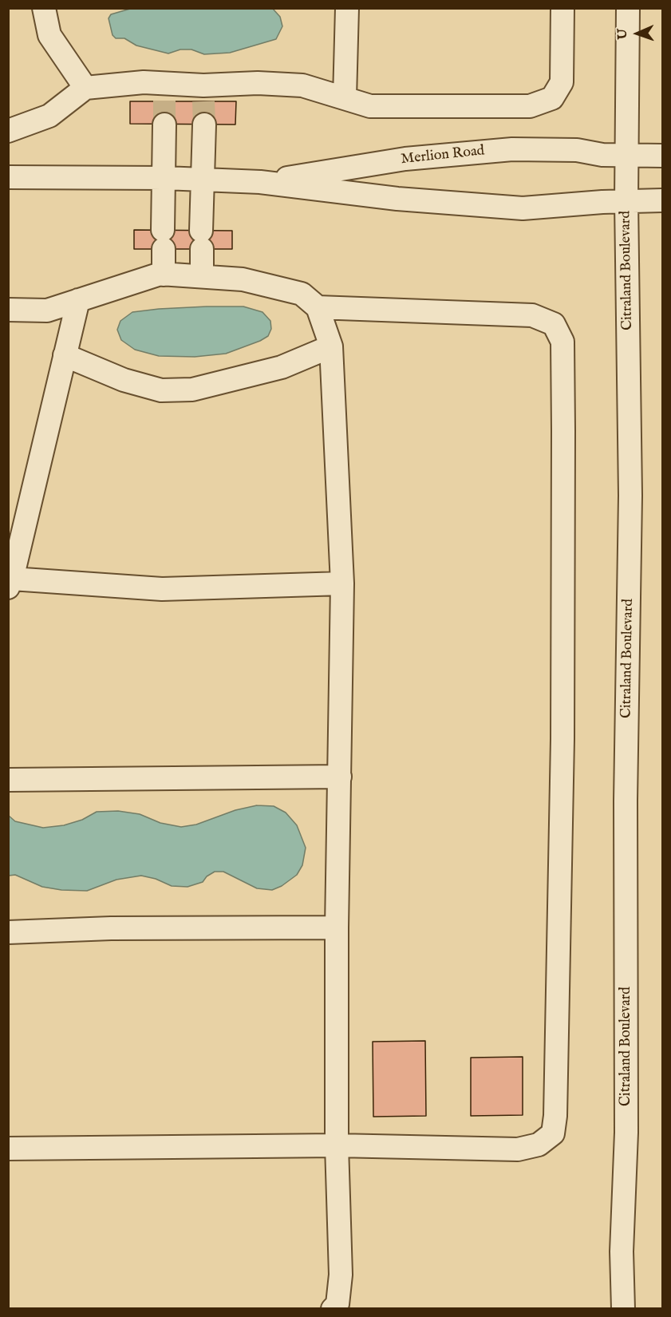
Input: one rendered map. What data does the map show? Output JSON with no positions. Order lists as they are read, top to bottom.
{
  "streets": {
    "street": ["Merlion Road", "Citraland Boulevard"]
  },
  "crossings": [
    ["Merlion Road", "Citraland Boulevard"]
  ],
  "north": "left"
}
